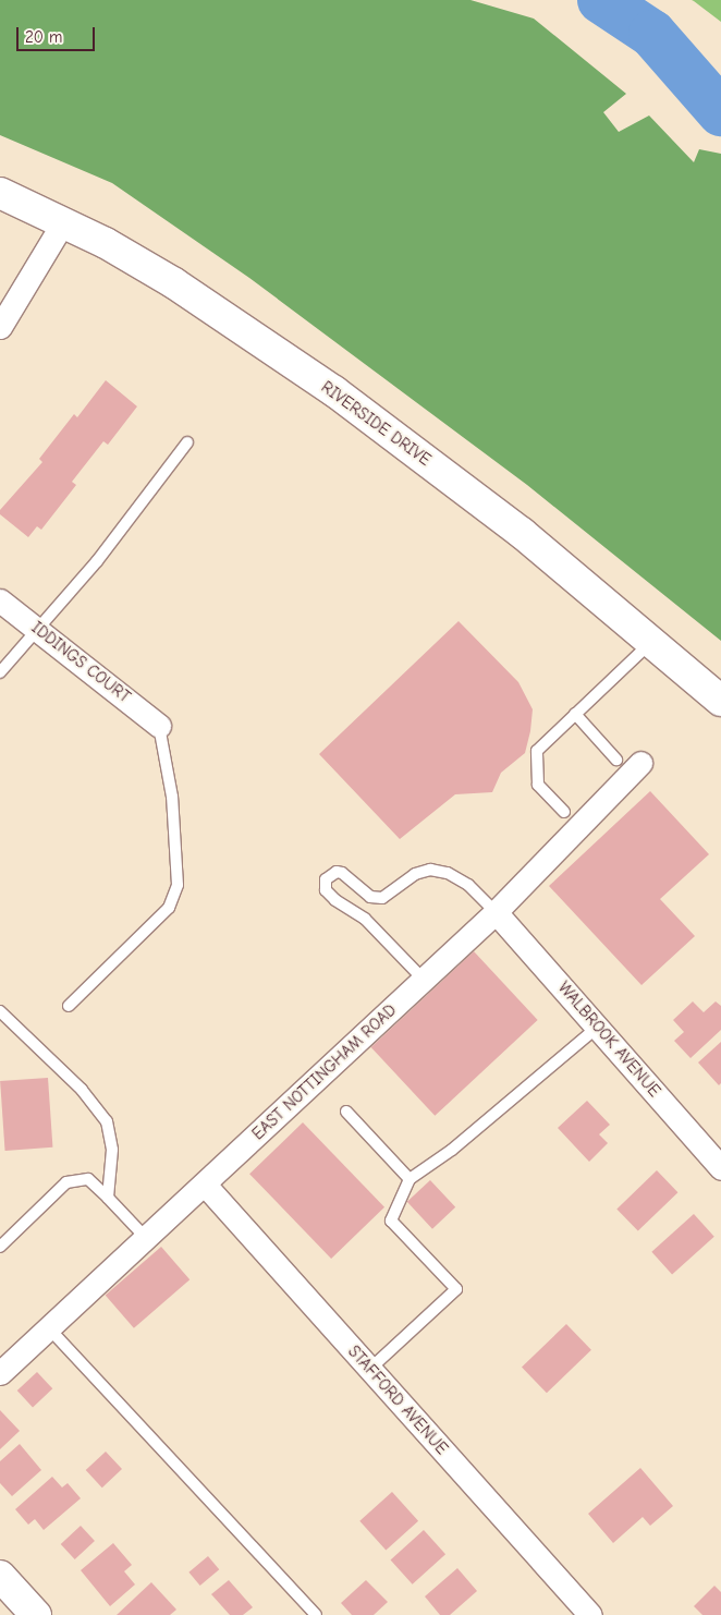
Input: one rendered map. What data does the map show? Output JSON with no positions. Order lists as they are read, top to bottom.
{
  "streets": {
    "main road": ["RIVERSIDE DRIVE"],
    "street": [
      "IDDINGS COURT",
      "WALBROOK AVENUE",
      "EAST NOTTINGHAM ROAD",
      "STAFFORD AVENUE"
    ]
  },
  "crossings": [
    ["WALBROOK AVENUE", "EAST NOTTINGHAM ROAD"],
    ["EAST NOTTINGHAM ROAD", "STAFFORD AVENUE"]
  ],
  "scale_bar": "20 m"
}
